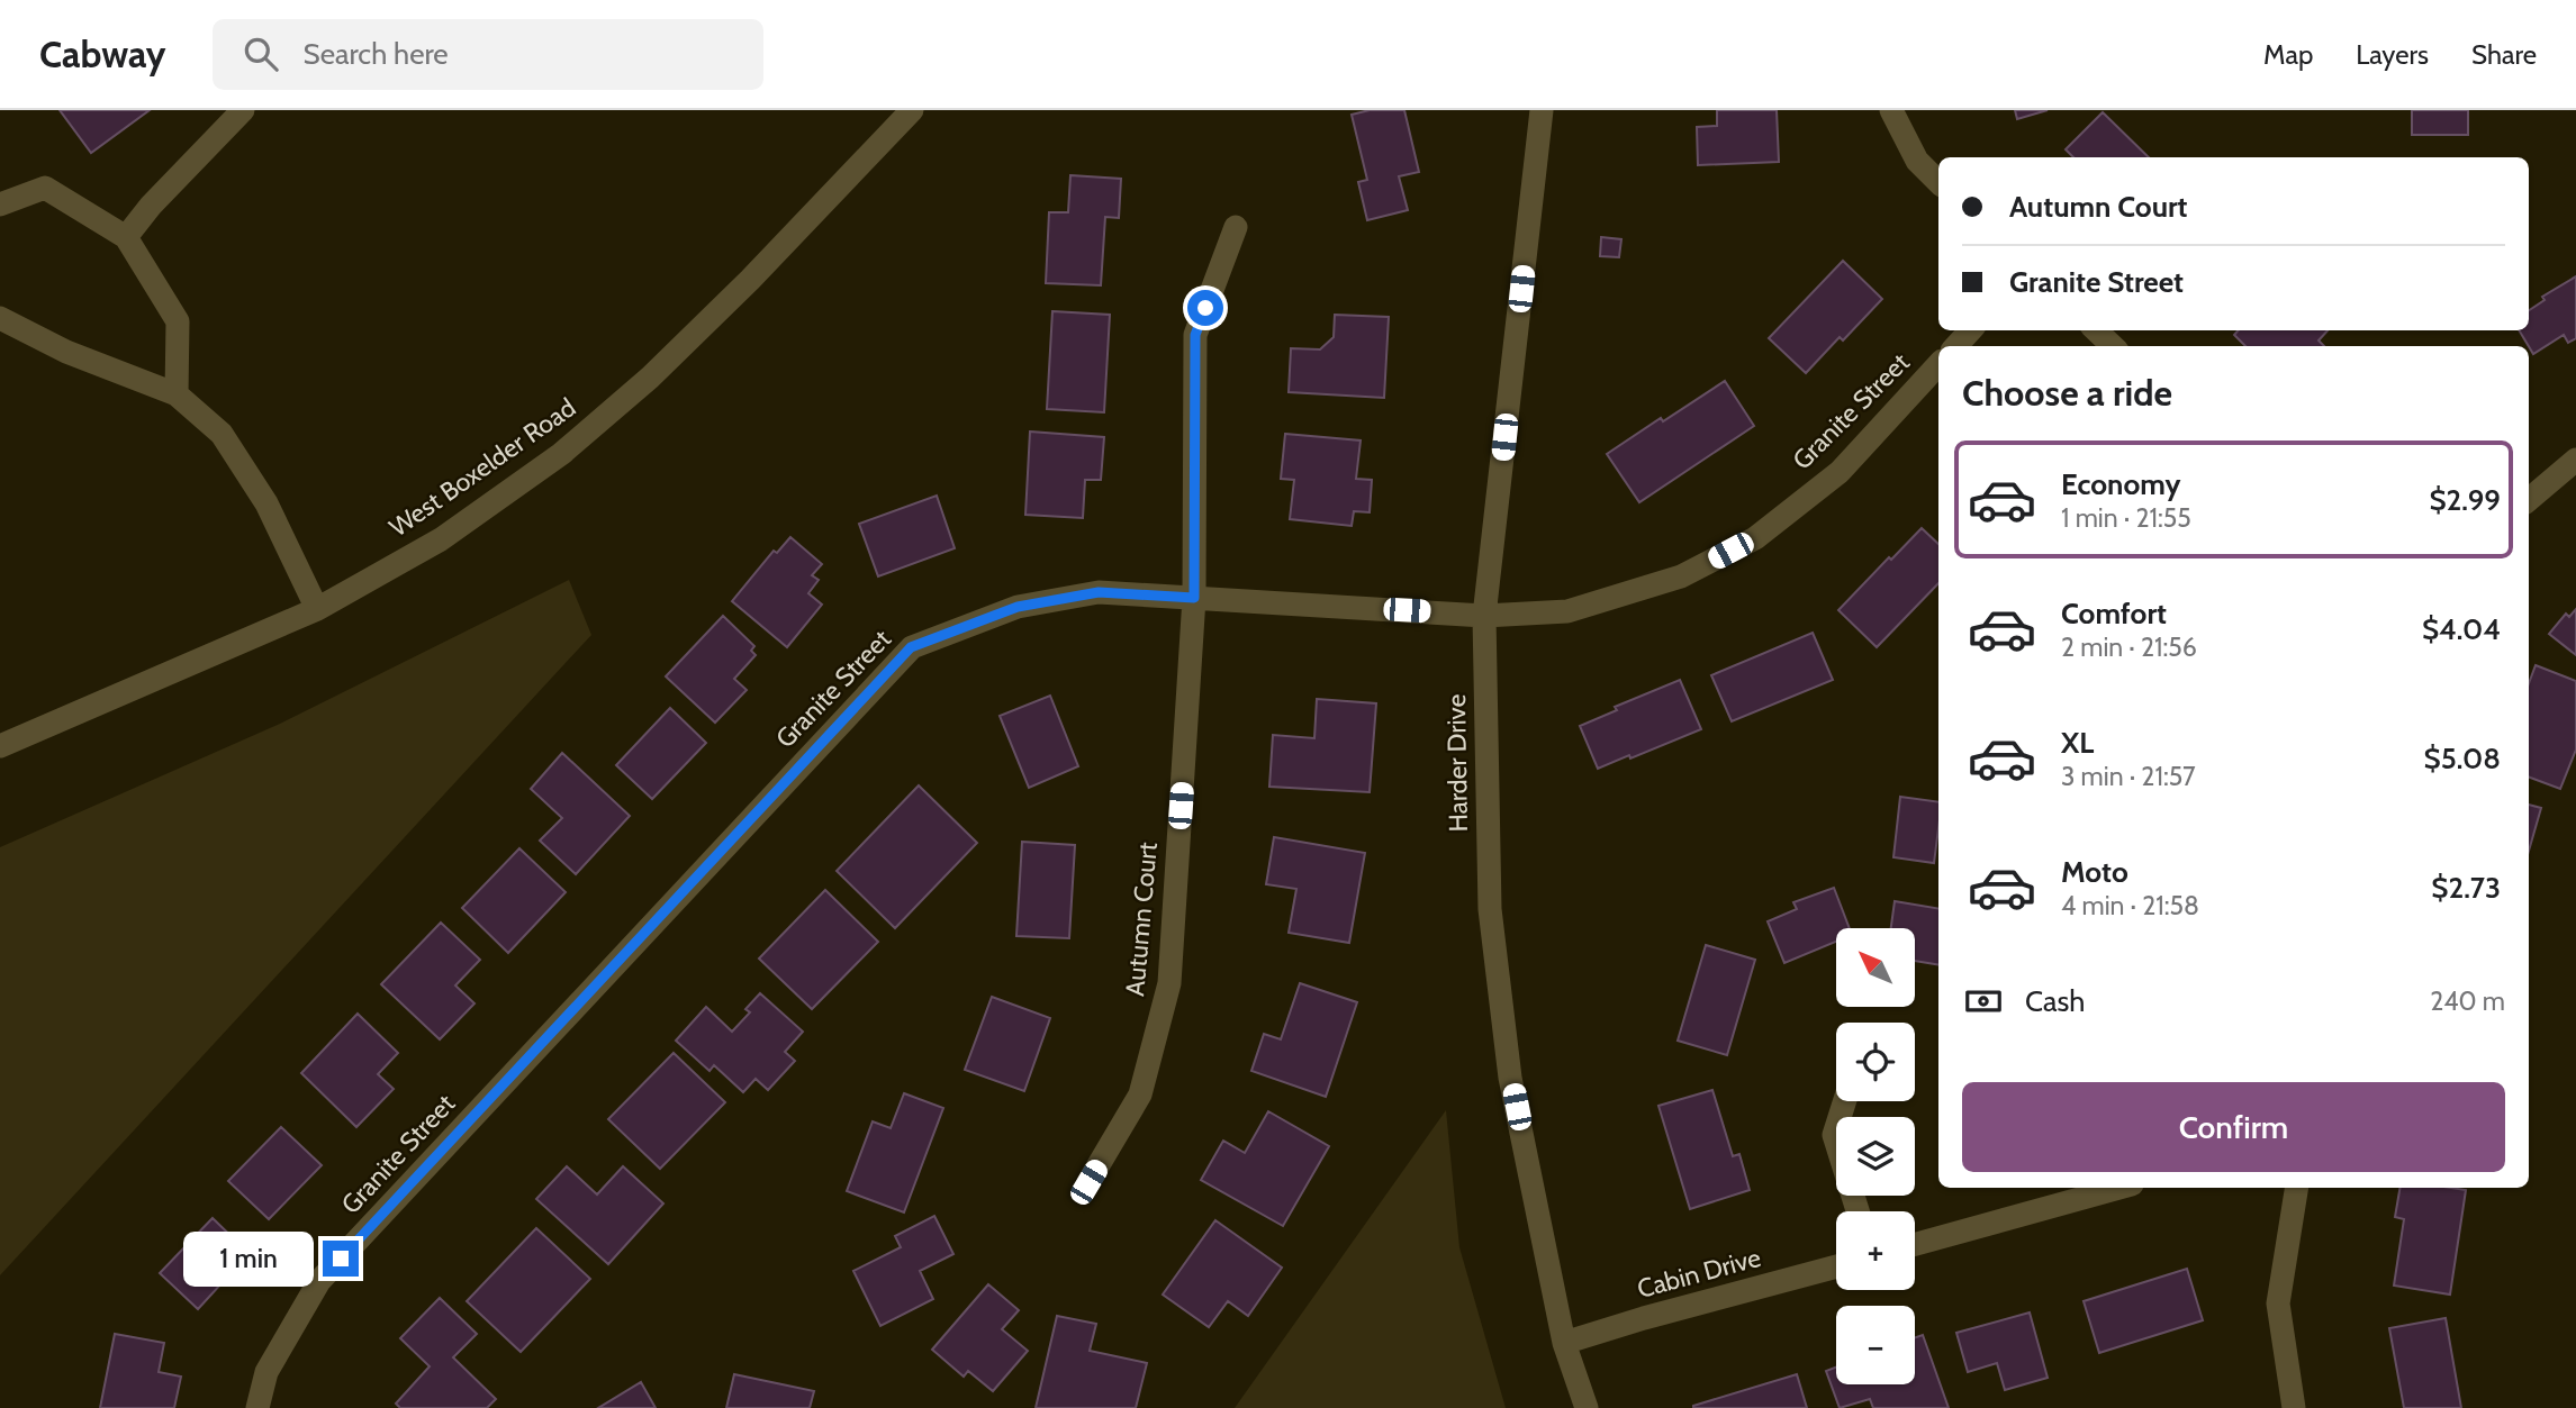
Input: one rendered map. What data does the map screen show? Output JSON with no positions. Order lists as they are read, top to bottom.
{
  "streets": {
    "street": [
      "Granite Street",
      "West Boxelder Road",
      "Harder Drive",
      "Autumn Court",
      "Cabin Drive"
    ]
  },
  "crossings": [
    ["Granite Street", "Harder Drive"],
    ["Granite Street", "Autumn Court"],
    ["Harder Drive", "Cabin Drive"]
  ],
  "north": "top left",
  "page": {
    "header": "Cabway",
    "search": "Search here",
    "nav": ["Map", "Layers", "Share"],
    "banner": ["Autumn Court", "Granite Street"],
    "heading": "Choose a ride",
    "list": [
      {
        "name": "Economy",
        "note": "1 min · 21:55",
        "value": "$2.99"
      },
      {
        "name": "Comfort",
        "note": "2 min · 21:56",
        "value": "$4.04"
      },
      {
        "name": "XL",
        "note": "3 min · 21:57",
        "value": "$5.08"
      },
      {
        "name": "Moto",
        "note": "4 min · 21:58",
        "value": "$2.73"
      }
    ],
    "map_buttons": ["+", "−"],
    "pay": ["Cash", "240 m"],
    "buttons": "Confirm",
    "bubble": "1 min"
  }
}
